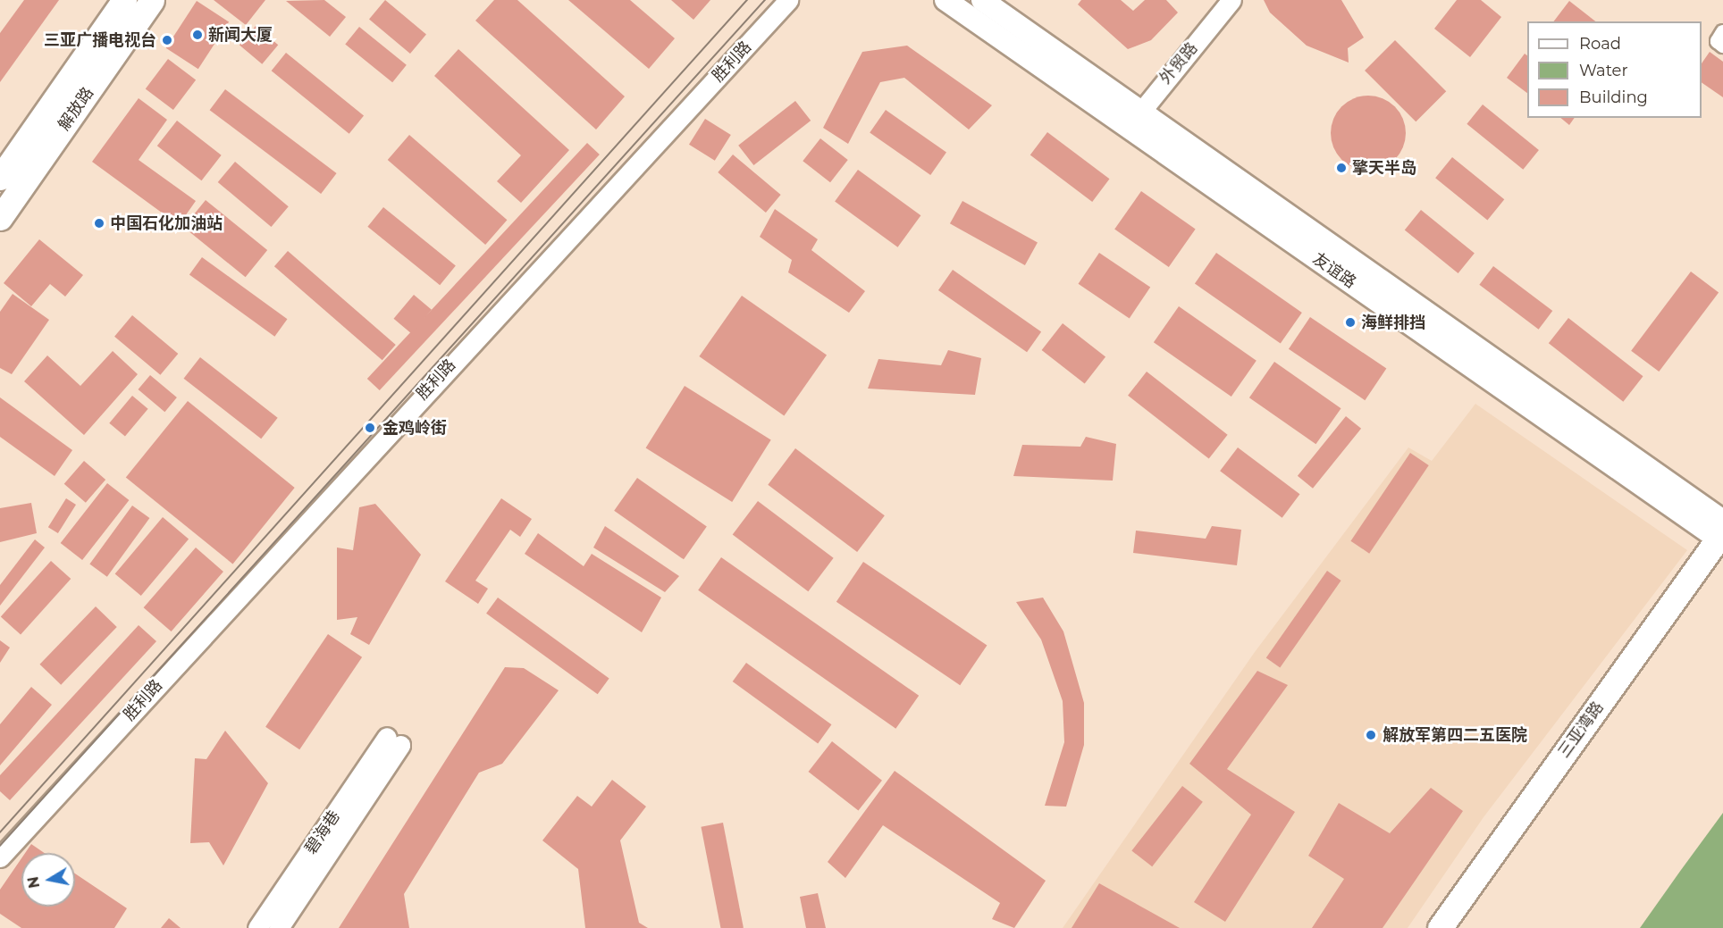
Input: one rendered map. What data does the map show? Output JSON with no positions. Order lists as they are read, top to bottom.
{
  "streets": {
    "main road": ["解放路", "友谊路", "三亚湾路"],
    "street": ["胜利路", "外贸路", "碧海巷"]
  },
  "crossings": [
    ["外贸路", "友谊路"],
    ["友谊路", "三亚湾路"]
  ],
  "places": [
    "新闻大厦",
    "三亚广播电视台",
    "擎天半岛",
    "中国石化加油站",
    "海鲜排挡",
    "金鸡岭街",
    "解放军第四二五医院"
  ],
  "legend": ["Road", "Water", "Building"],
  "north": "left"
}
